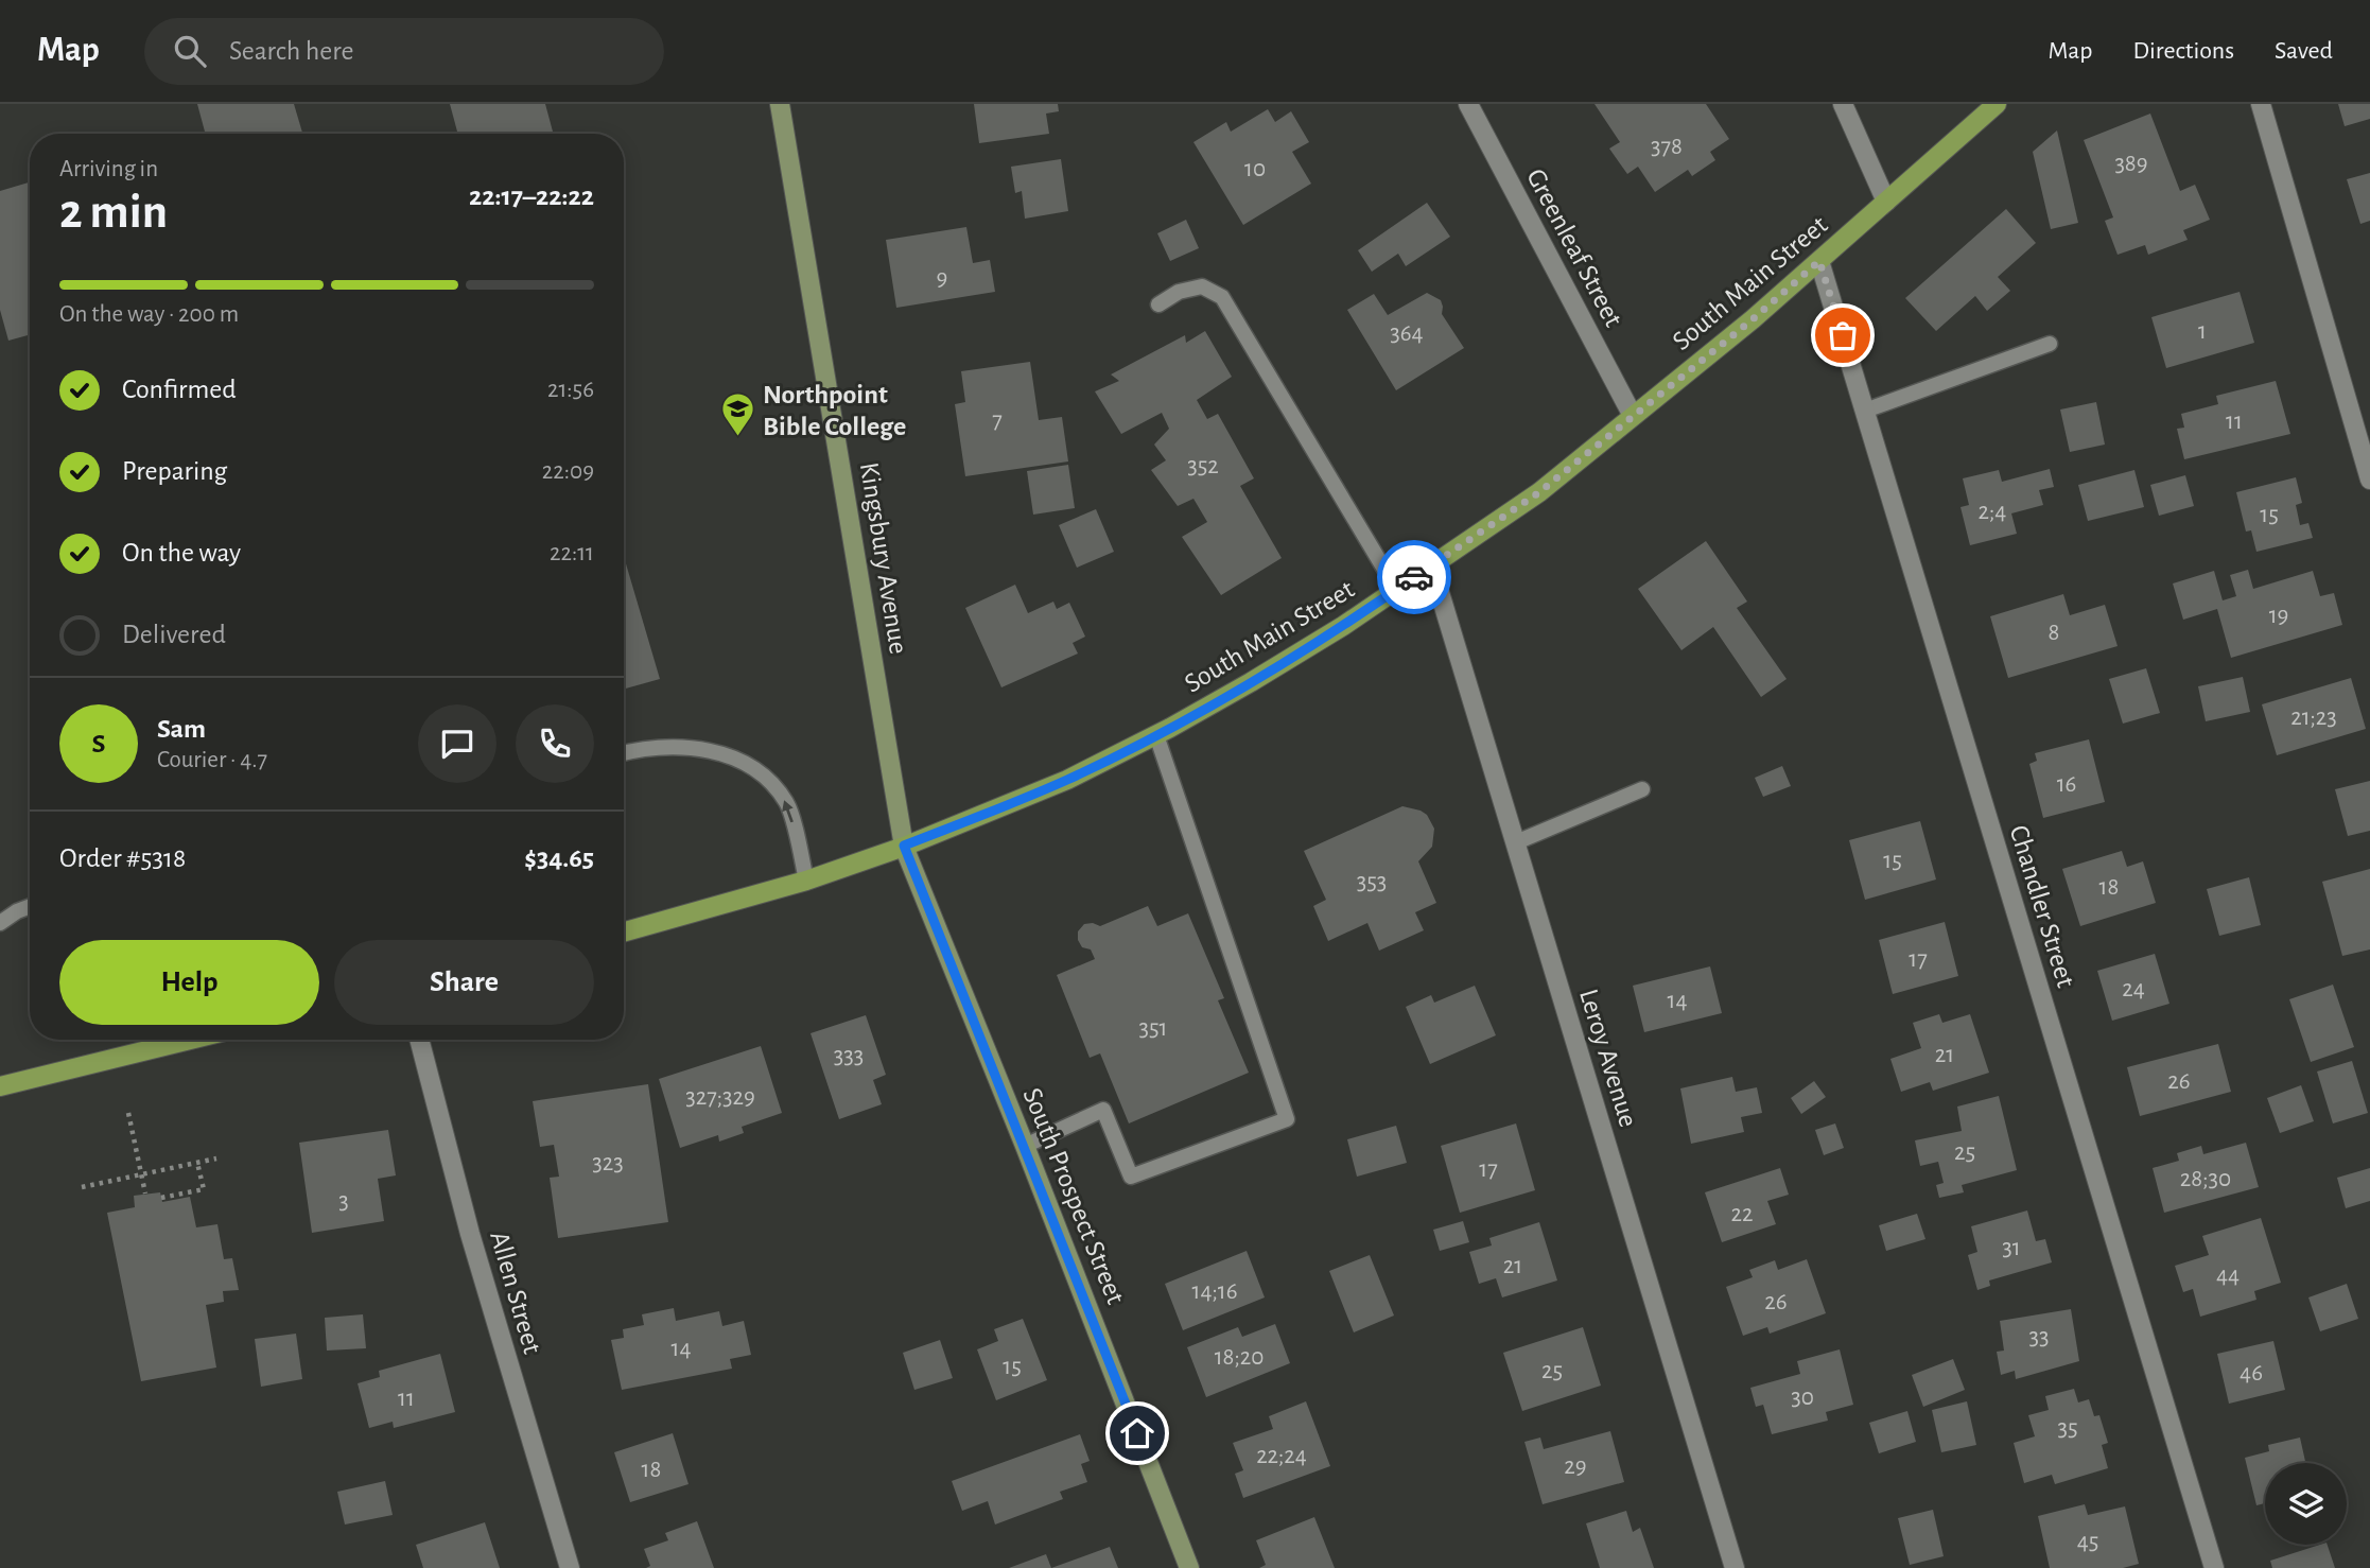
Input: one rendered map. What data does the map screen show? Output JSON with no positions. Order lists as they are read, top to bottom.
{
  "streets": {
    "main road": ["South Main Street"],
    "street": [
      "Greenleaf Street",
      "Kingsbury Avenue",
      "Chandler Street",
      "Leroy Avenue",
      "South Prospect Street",
      "Allen Street"
    ]
  },
  "crossings": [
    ["Greenleaf Street", "South Main Street"],
    ["South Main Street", "Kingsbury Avenue"],
    ["South Main Street", "Chandler Street"],
    ["South Main Street", "Leroy Avenue"],
    ["South Main Street", "South Prospect Street"],
    ["Kingsbury Avenue", "South Prospect Street"]
  ],
  "places": {
    "school or university": ["Northpoint Bible College"]
  },
  "house_numbers": [
    "378",
    "389",
    "10",
    "9",
    "1",
    "364",
    "7",
    "11",
    "352",
    "2;4",
    "15",
    "19",
    "8",
    "21;23",
    "16",
    "15",
    "353",
    "18",
    "17",
    "24",
    "14",
    "351",
    "21",
    "333",
    "26",
    "327;329",
    "25",
    "323",
    "17",
    "28;30",
    "3",
    "22",
    "31",
    "21",
    "44",
    "14;16",
    "26",
    "33",
    "14",
    "18;20",
    "15",
    "25",
    "46",
    "30",
    "11",
    "35",
    "22;24",
    "29",
    "18",
    "45"
  ],
  "page": {
    "header": "Map",
    "search": "Search here",
    "nav": ["Map", "Directions", "Saved"],
    "heading": ["2 min", "Arriving in", "22:17–22:22"],
    "panel": [
      "Sam",
      "Courier · 4.7",
      "Order #5318",
      "$34.65"
    ],
    "bar": "On the way · 200 m",
    "list": [
      ["Confirmed", "21:56"],
      ["Preparing", "22:09"],
      ["On the way", "22:11"],
      "Delivered"
    ],
    "round": "S",
    "buttons": ["Help", "Share"]
  }
}
